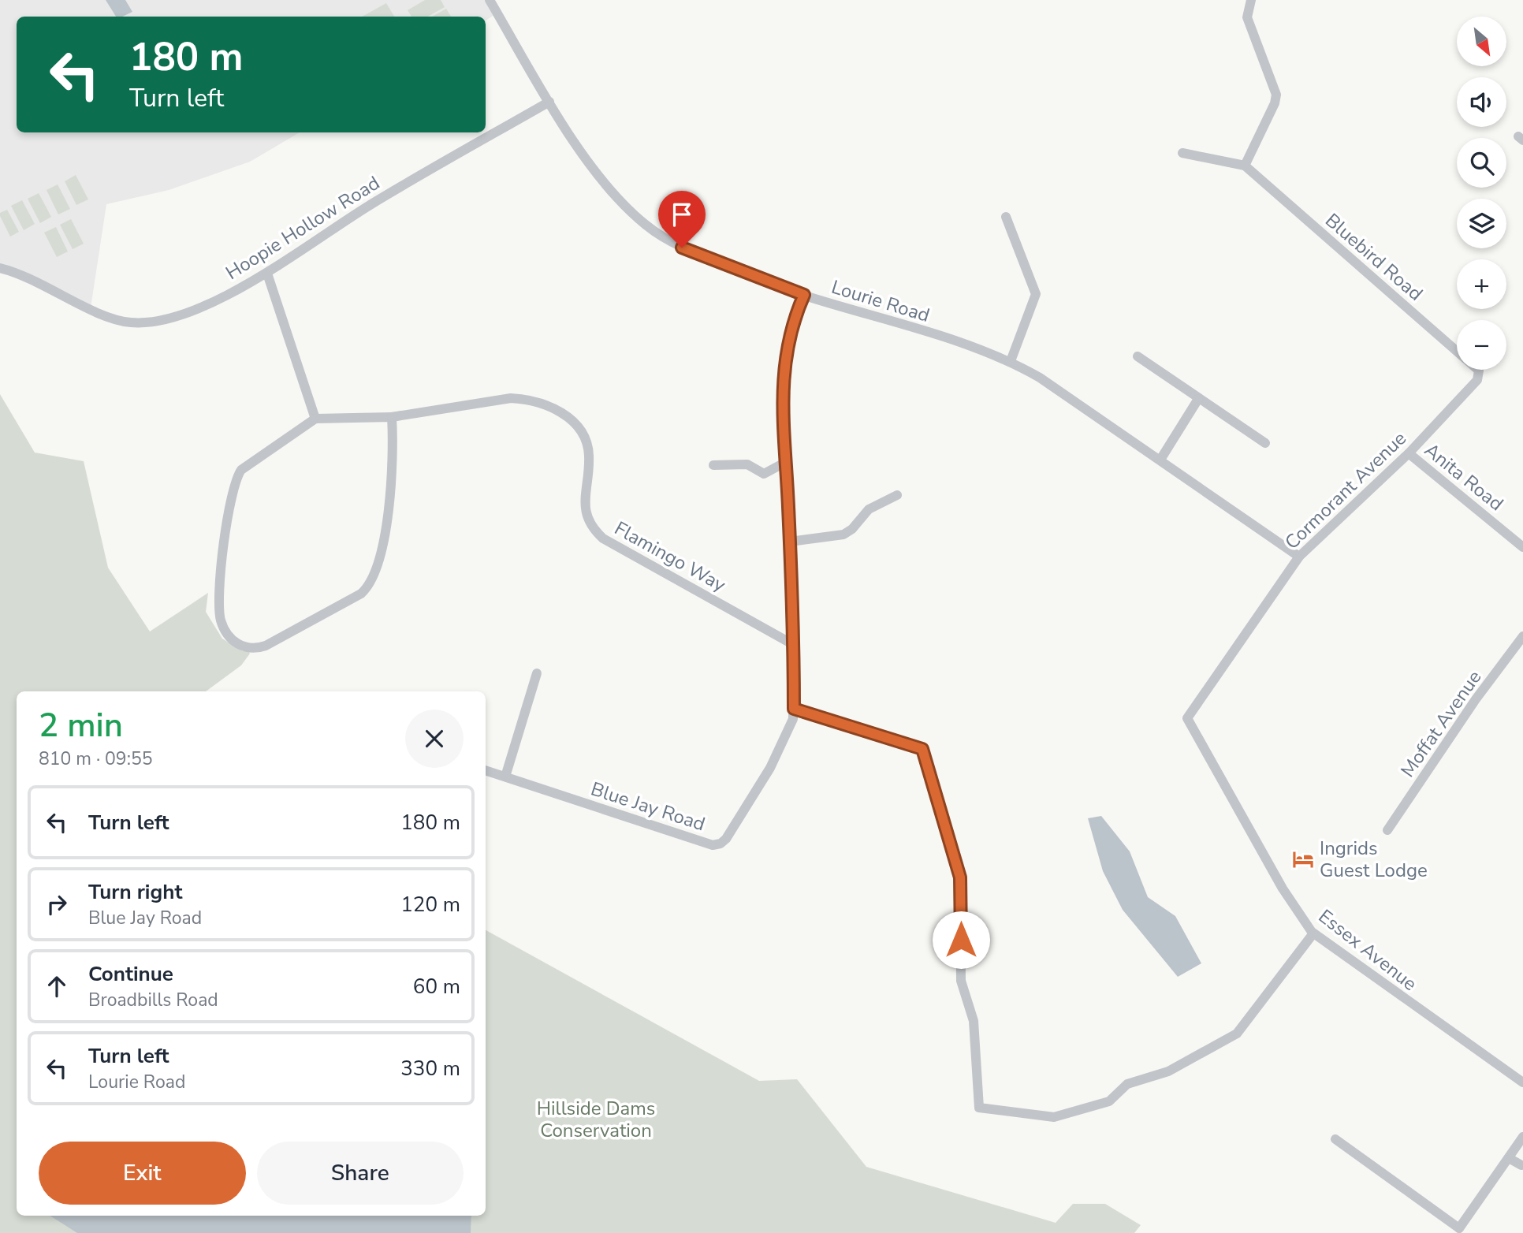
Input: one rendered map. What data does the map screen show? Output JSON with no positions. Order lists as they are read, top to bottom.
{
  "streets": {
    "street": [
      "Hoopie Hollow Road",
      "Bluebird Road",
      "Lourie Road",
      "Anita Road",
      "Cormorant Avenue",
      "Flamingo Way",
      "Moffat Avenue",
      "Blue Jay Road",
      "Essex Avenue"
    ]
  },
  "crossings": [
    ["Hoopie Hollow Road", "Lourie Road"],
    ["Bluebird Road", "Cormorant Avenue"],
    ["Lourie Road", "Cormorant Avenue"],
    ["Lourie Road", "Blue Jay Road"],
    ["Anita Road", "Cormorant Avenue"],
    ["Cormorant Avenue", "Essex Avenue"],
    ["Flamingo Way", "Blue Jay Road"]
  ],
  "parks": ["Hillside Dams Conservation"],
  "places": {
    "hotel": ["Ingrids Guest Lodge"]
  },
  "north": "bottom right",
  "page": {
    "map_buttons": ["+", "−"],
    "turn": ["180 m", "Turn left"],
    "heading": ["2 min", "810 m · 09:55"],
    "list": [
      {
        "name": "Turn left",
        "value": "180 m"
      },
      {
        "name": "Turn right",
        "note": "Blue Jay Road",
        "value": "120 m"
      },
      {
        "name": "Continue",
        "note": "Broadbills Road",
        "value": "60 m"
      },
      {
        "name": "Turn left",
        "note": "Lourie Road",
        "value": "330 m"
      }
    ],
    "buttons": ["Exit", "Share"]
  }
}
